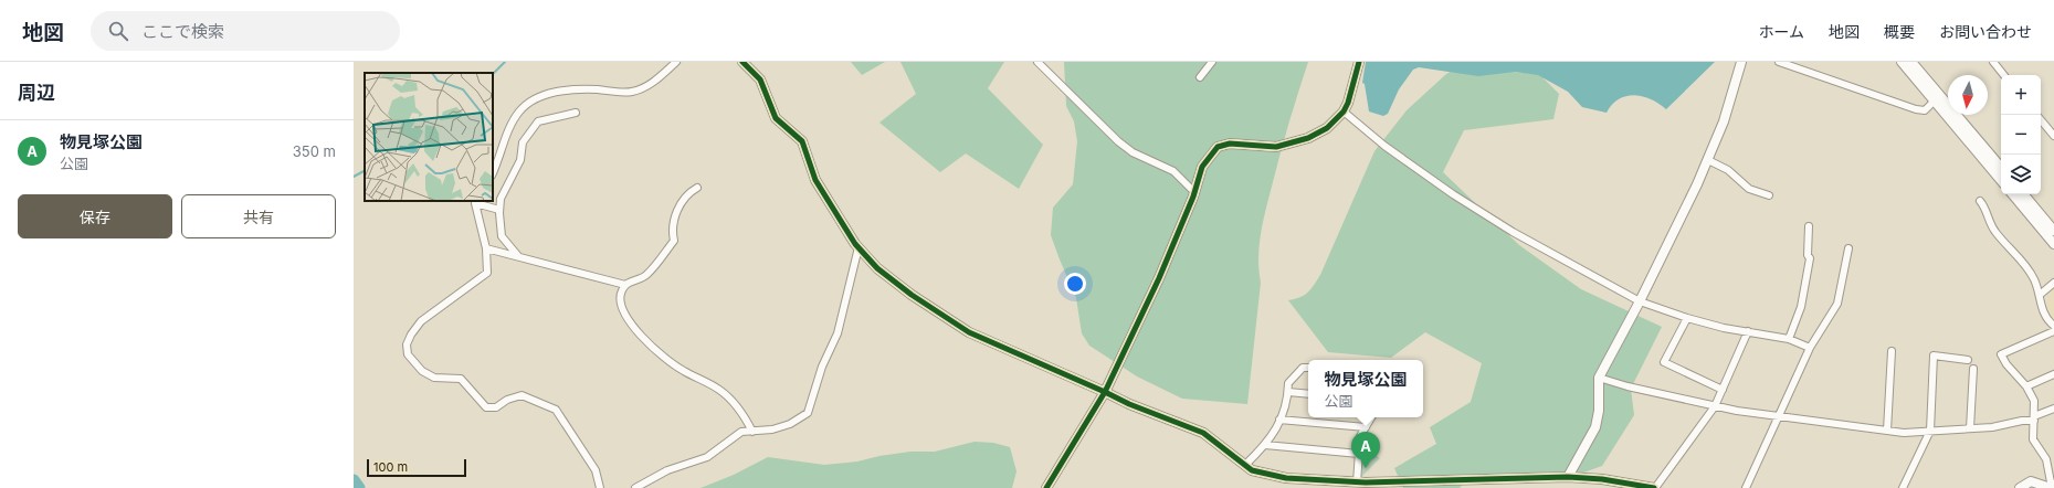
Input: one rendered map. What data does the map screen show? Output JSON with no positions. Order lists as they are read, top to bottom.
{
  "scale_bar": "100 m",
  "north": "bottom",
  "page": {
    "header": "地図",
    "search": "ここで検索",
    "nav": [
      "ホーム",
      "地図",
      "概要",
      "お問い合わせ"
    ],
    "heading": "周辺",
    "map_buttons": ["+", "−"],
    "list": [
      {
        "mark": "A",
        "name": "物見塚公園",
        "note": "公園",
        "value": "350 m"
      }
    ],
    "buttons": ["保存", "共有"],
    "popup": ["物見塚公園", "公園"],
    "pins": "A",
    "scale": "100 m"
  }
}
